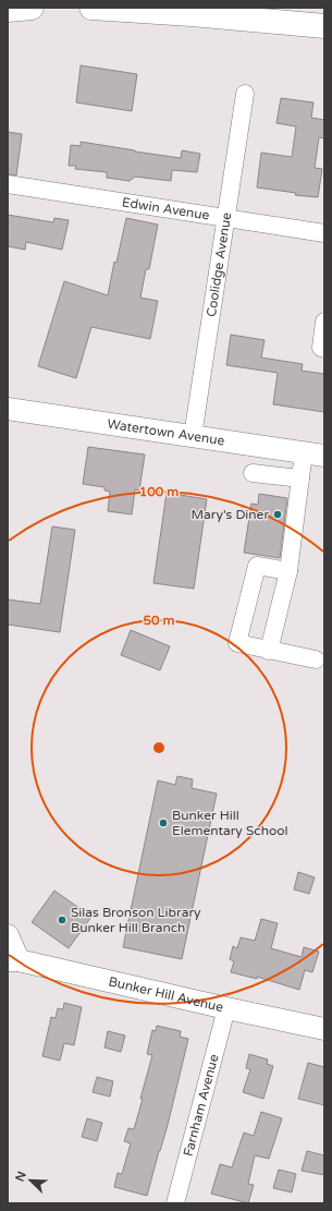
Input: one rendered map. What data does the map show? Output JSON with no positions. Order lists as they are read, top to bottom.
{
  "streets": {
    "main road": ["Watertown Avenue", "Bunker Hill Avenue"],
    "street": ["Edwin Avenue", "Coolidge Avenue", "Farnham Avenue"]
  },
  "crossings": [
    ["Edwin Avenue", "Coolidge Avenue"],
    ["Coolidge Avenue", "Watertown Avenue"],
    ["Bunker Hill Avenue", "Farnham Avenue"]
  ],
  "places": ["Mary's Diner", "Bunker Hill Elementary School", "Silas Bronson Library Bunker Hill Branch"],
  "north": "top left",
  "rings": ["100 m", "50 m"]
}
